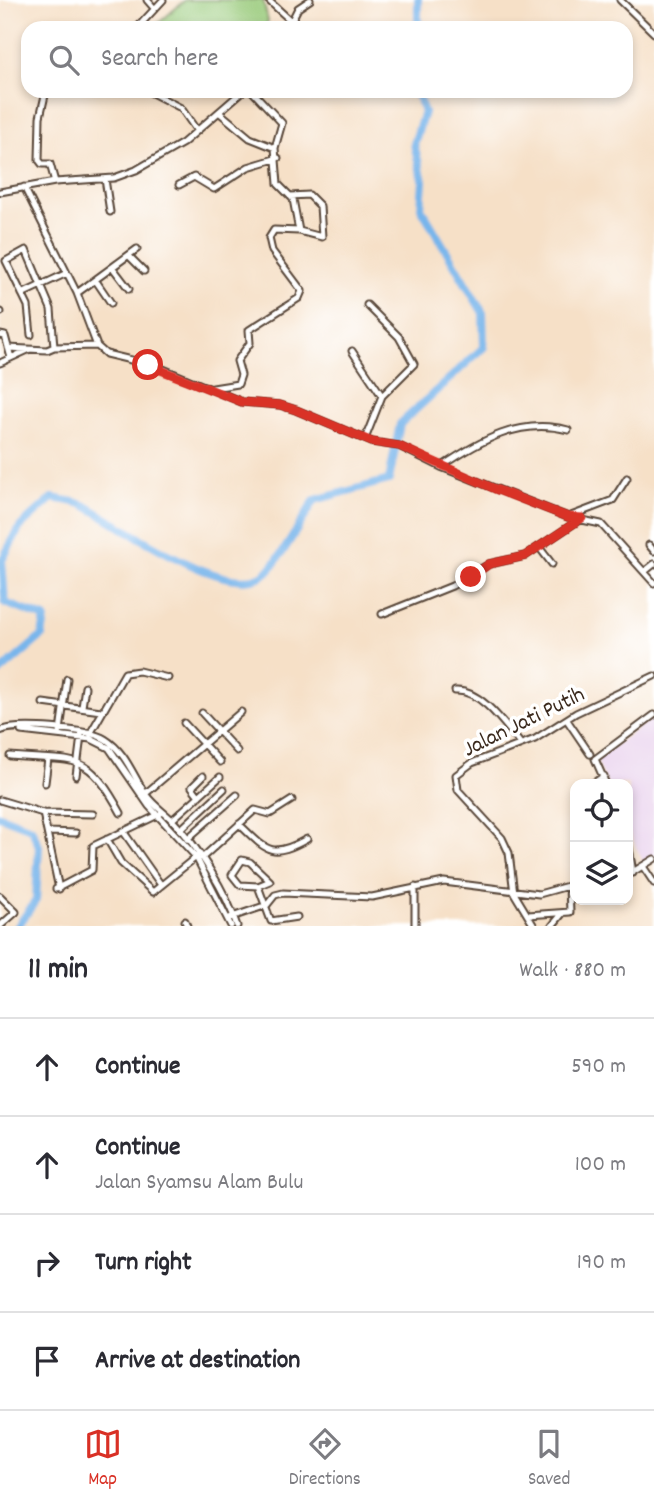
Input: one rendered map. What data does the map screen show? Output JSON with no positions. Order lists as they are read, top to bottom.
{
  "streets": {
    "street": ["Jalan Jati Putih"]
  },
  "page": {
    "search": "Search here",
    "heading": ["11 min", "Walk · 880 m"],
    "list": [
      ["Continue", "590 m"],
      ["Continue", "Jalan Syamsu Alam Bulu", "100 m"],
      ["Turn right", "190 m"],
      "Arrive at destination"
    ],
    "nav": ["Map", "Directions", "Saved"]
  }
}
